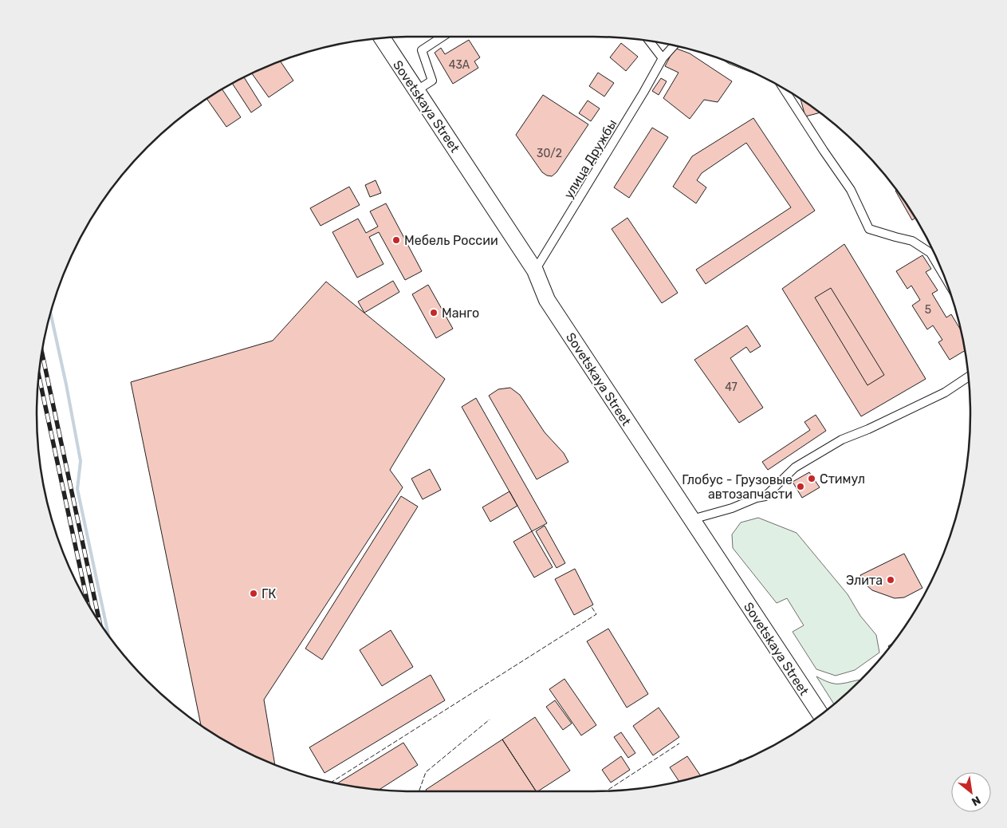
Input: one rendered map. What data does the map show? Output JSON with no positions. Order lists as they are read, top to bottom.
{
  "streets": {
    "highway": ["Sovetskaya Street"],
    "street": ["улица Дружбы"]
  },
  "crossings": [
    ["Sovetskaya Street", "улица Дружбы"]
  ],
  "places": [
    "Мебель России",
    "Манго",
    "Стимул",
    "Глобус - Грузовые автозапчасти",
    "Элита",
    "ГК"
  ],
  "house_numbers": [
    "43А",
    "30/2",
    "5",
    "47"
  ],
  "north": "bottom right"
}
